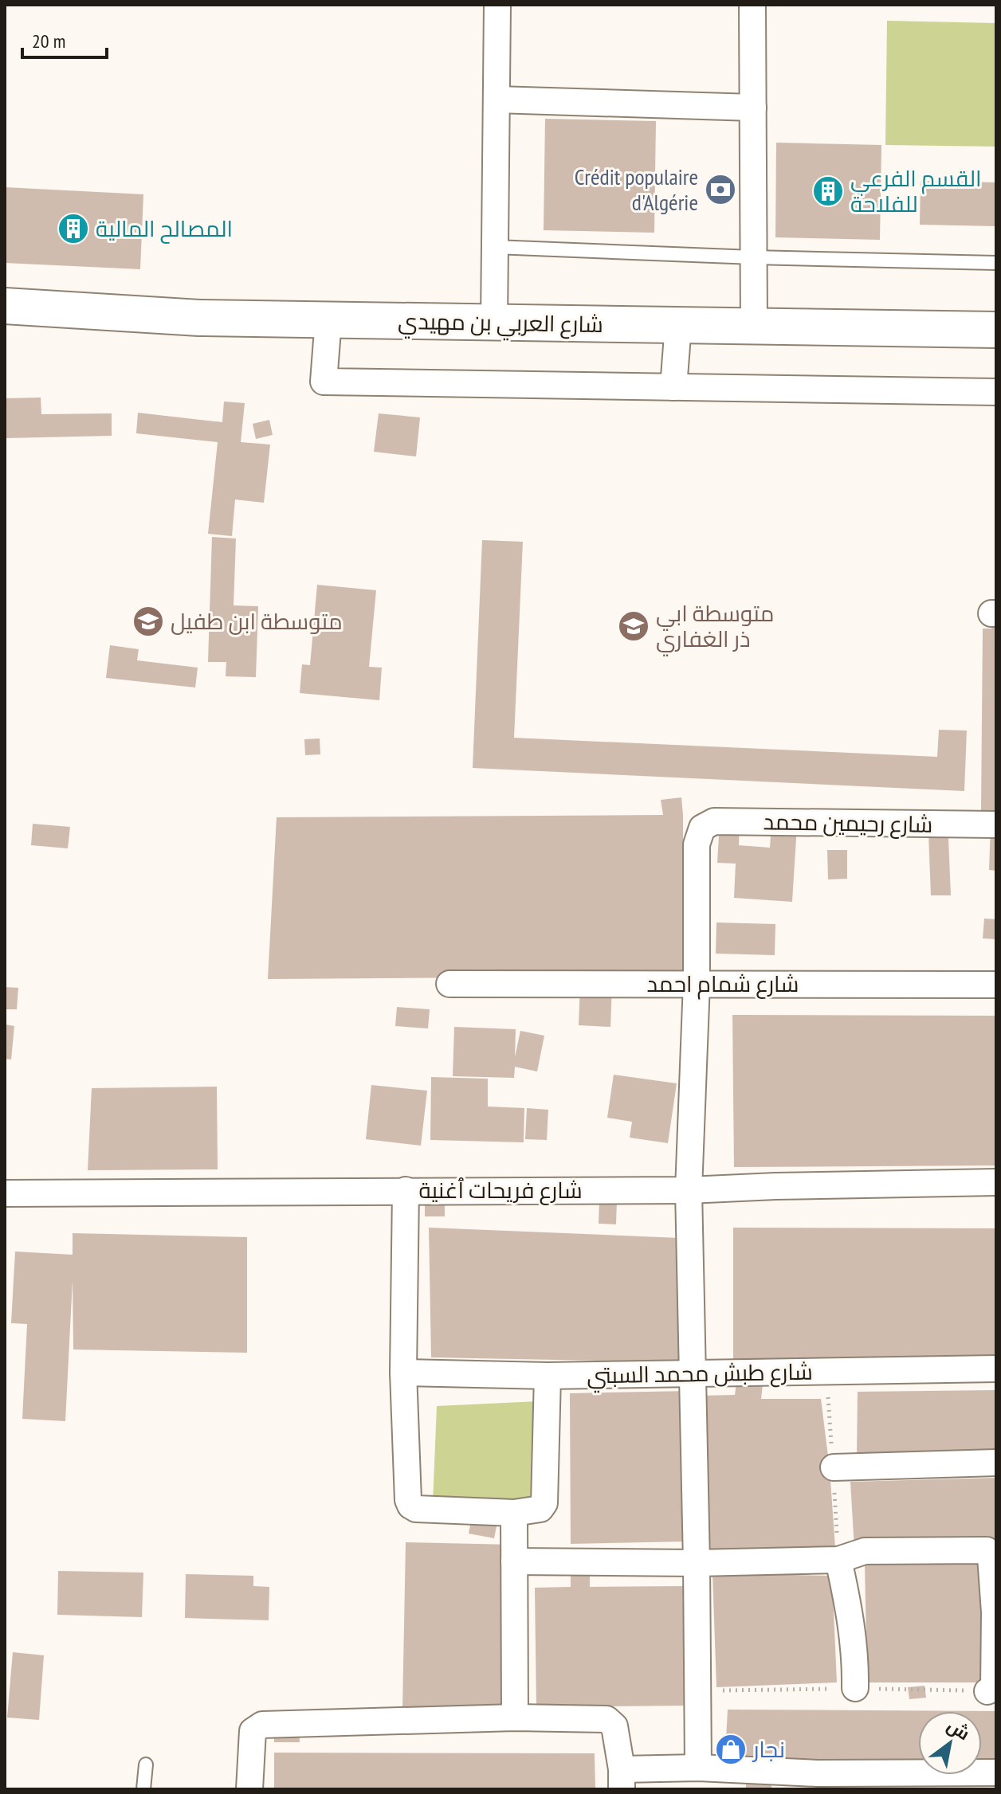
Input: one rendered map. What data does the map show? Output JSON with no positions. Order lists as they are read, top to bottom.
{
  "streets": {
    "street": [
      "شارع العربي بن مهيدي",
      "شارع رحيمين محمد",
      "شارع شمام احمد",
      "شارع فريحات ٱغنية",
      "شارع طبش محمد السبتي"
    ]
  },
  "crossings": [
    ["شارع رحيمين محمد", "شارع شمام احمد"]
  ],
  "places": {
    "bank": ["Crédit populaire d'Algérie"],
    "building": ["القسم الفرعي للفلاحة", "المصالح المالية"],
    "school or university": ["متوسطة ابن طفيل", "متوسطة ابي ذر الغفاري"],
    "shop": ["نجار"]
  },
  "scale_bar": "20 m",
  "north": "top right"
}
